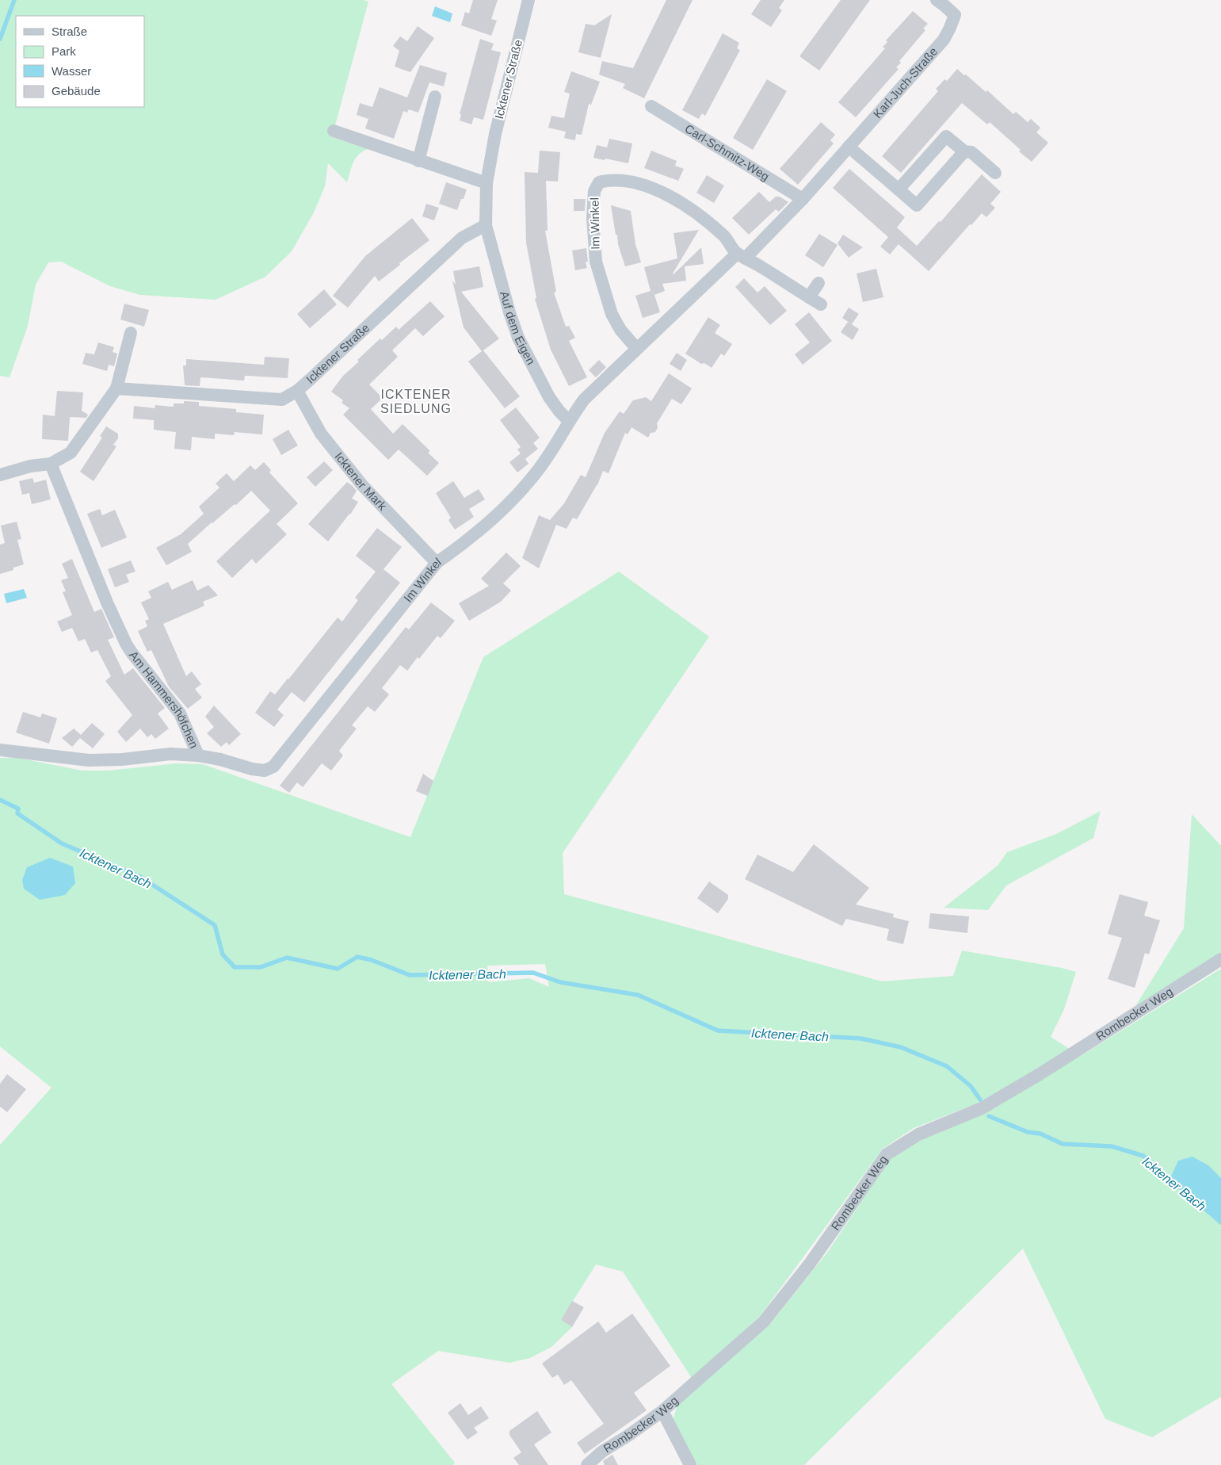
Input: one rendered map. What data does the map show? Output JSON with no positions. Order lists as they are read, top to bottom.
{
  "streets": {
    "street": [
      "Icktener Straße",
      "Karl-Juch-Straße",
      "Carl-Schmitz-Weg",
      "Im Winkel",
      "Auf dem Eigen",
      "Icktener Mark",
      "Am Hammershöfchen",
      "Rombecker Weg"
    ]
  },
  "crossings": [
    ["Icktener Straße", "Auf dem Eigen"],
    ["Icktener Straße", "Icktener Mark"],
    ["Karl-Juch-Straße", "Carl-Schmitz-Weg"],
    ["Karl-Juch-Straße", "Im Winkel"],
    ["Im Winkel", "Auf dem Eigen"],
    ["Im Winkel", "Icktener Mark"],
    ["Im Winkel", "Am Hammershöfchen"]
  ],
  "districts": ["ICKTENER SIEDLUNG"],
  "water": ["Icktener Bach"],
  "legend": [
    "Straße",
    "Park",
    "Wasser",
    "Gebäude"
  ]
}
